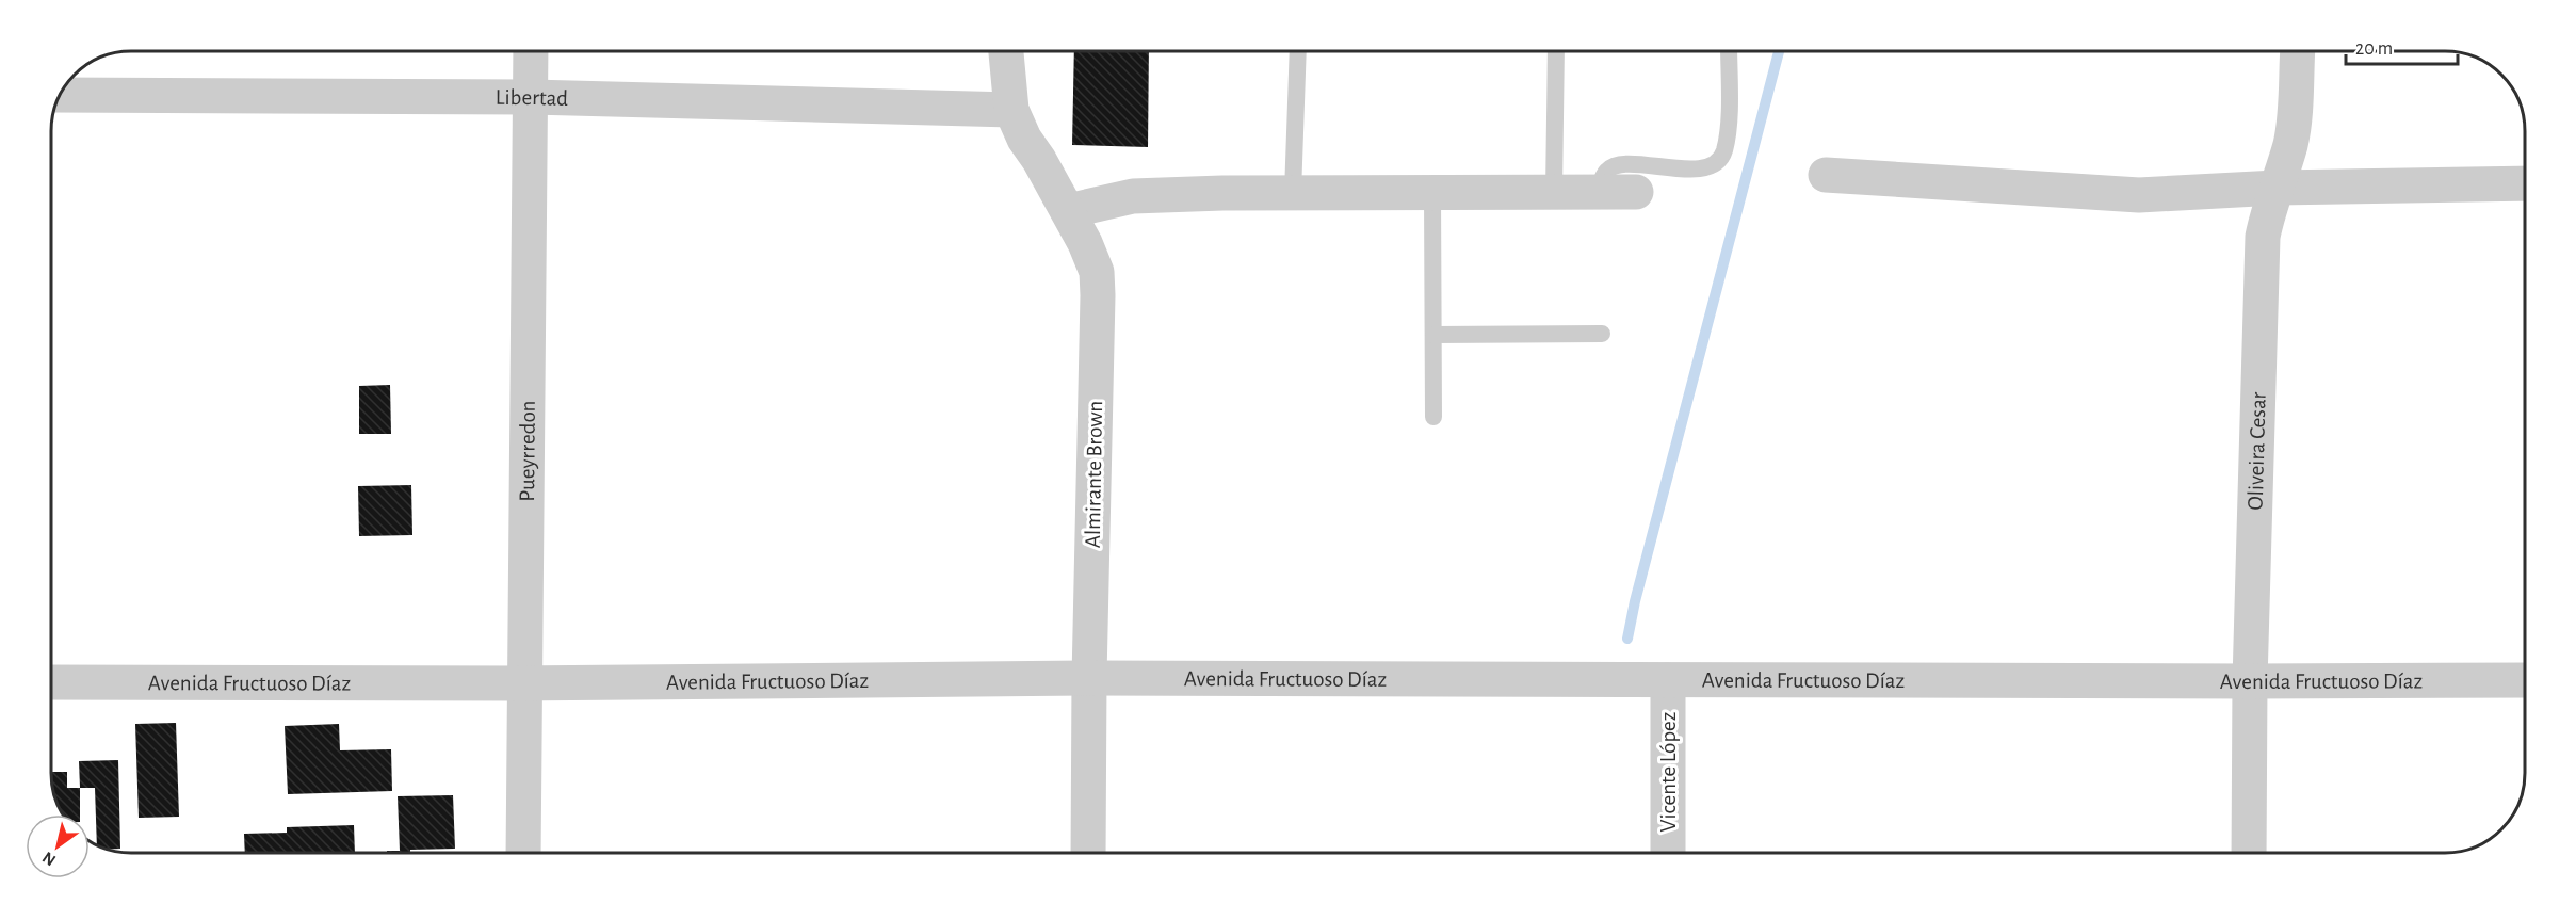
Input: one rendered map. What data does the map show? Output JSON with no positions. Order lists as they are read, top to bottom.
{
  "streets": {
    "street": [
      "Libertad",
      "Pueyrredon",
      "Oliveira Cesar",
      "Almirante Brown",
      "Avenida Fructuoso Díaz",
      "Vicente López"
    ]
  },
  "crossings": [
    ["Libertad", "Pueyrredon"],
    ["Libertad", "Almirante Brown"],
    ["Pueyrredon", "Avenida Fructuoso Díaz"],
    ["Oliveira Cesar", "Avenida Fructuoso Díaz"],
    ["Almirante Brown", "Avenida Fructuoso Díaz"],
    ["Avenida Fructuoso Díaz", "Vicente López"]
  ],
  "scale_bar": "20 m",
  "north": "bottom left"
}
